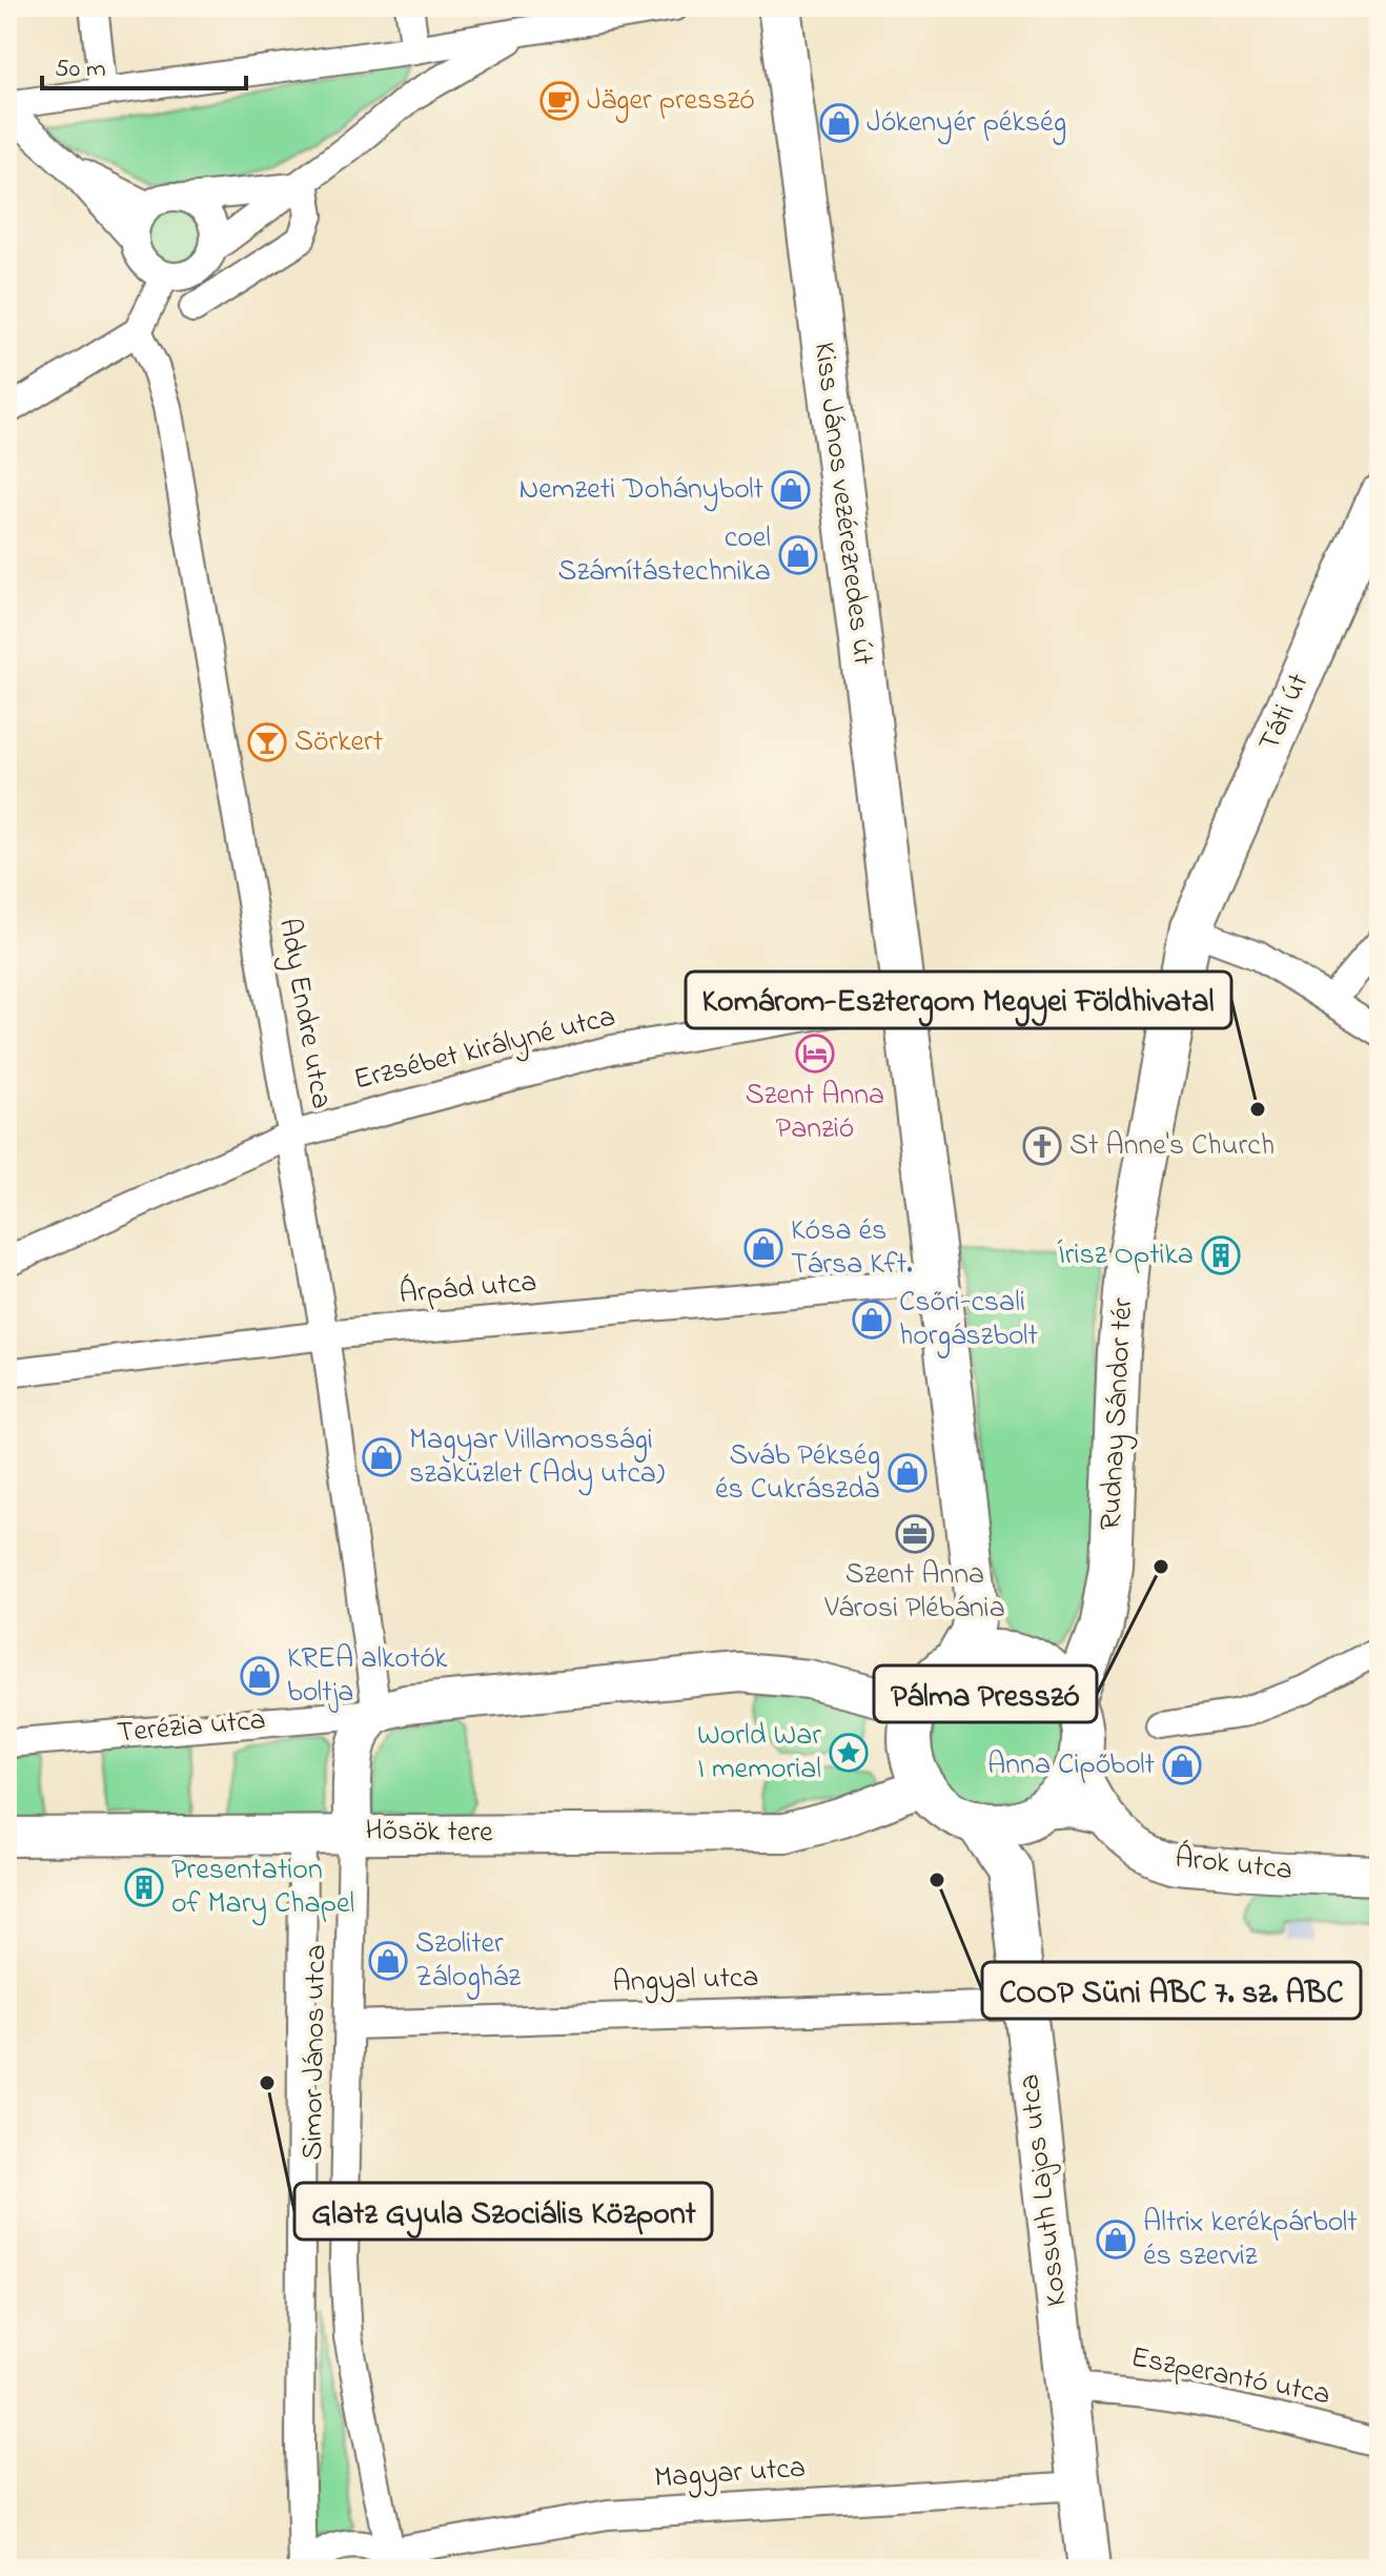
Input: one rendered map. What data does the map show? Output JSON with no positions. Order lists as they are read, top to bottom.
{
  "streets": {
    "main road": [
      "Kiss János vezérezredes út",
      "Táti út",
      "Rudnay Sándor tér",
      "Hősök tere",
      "Árok utca",
      "Kossuth Lajos utca"
    ],
    "street": [
      "Ady Endre utca",
      "Erzsébet királyné utca",
      "Árpád utca",
      "Terézia utca",
      "Angyal utca",
      "Simor János utca",
      "Eszperantó utca",
      "Magyar utca"
    ]
  },
  "crossings": [
    ["Kiss János vezérezredes út", "Erzsébet királyné utca"],
    ["Táti út", "Rudnay Sándor tér"],
    ["Ady Endre utca", "Erzsébet királyné utca"],
    ["Ady Endre utca", "Árpád utca"],
    ["Ady Endre utca", "Terézia utca"],
    ["Ady Endre utca", "Hősök tere"],
    ["Rudnay Sándor tér", "Hősök tere"],
    ["Rudnay Sándor tér", "Árok utca"],
    ["Rudnay Sándor tér", "Kossuth Lajos utca"],
    ["Terézia utca", "Hősök tere"],
    ["Hősök tere", "Árok utca"],
    ["Hősök tere", "Simor János utca"],
    ["Hősök tere", "Kossuth Lajos utca"],
    ["Árok utca", "Kossuth Lajos utca"],
    ["Angyal utca", "Simor János utca"],
    ["Angyal utca", "Kossuth Lajos utca"],
    ["Simor János utca", "Magyar utca"],
    ["Kossuth Lajos utca", "Eszperantó utca"],
    ["Kossuth Lajos utca", "Magyar utca"]
  ],
  "places": {
    "cafe": ["Jäger presszó"],
    "shop": [
      "Jókenyér pékség",
      "Nemzeti Dohánybolt",
      "coel Számítástechnika",
      "Kósa és Társa Kft.",
      "Csőri-csali horgászbolt",
      "Magyar Villamossági szaküzlet (Ady utca)",
      "Sváb Pékség és Cukrászda",
      "KREA alkotók boltja",
      "Anna Cipőbolt",
      "Szoliter Zálogház",
      "Altrix kerékpárbolt és szerviz"
    ],
    "bar": ["Sörkert"],
    "hotel": ["Szent Anna Panzió"],
    "other": [
      "Komárom-Esztergom Megyei Földhivatal",
      "Pálma Presszó",
      "COOP Süni ABC 7. sz. ABC",
      "Glatz Gyula Szociális Központ"
    ],
    "church": ["St Anne's Church"],
    "building": ["Írisz Optika", "Presentation of Mary Chapel"],
    "office": ["Szent Anna Városi Plébánia"],
    "place": ["World War I memorial"]
  },
  "scale_bar": "50 m"
}
